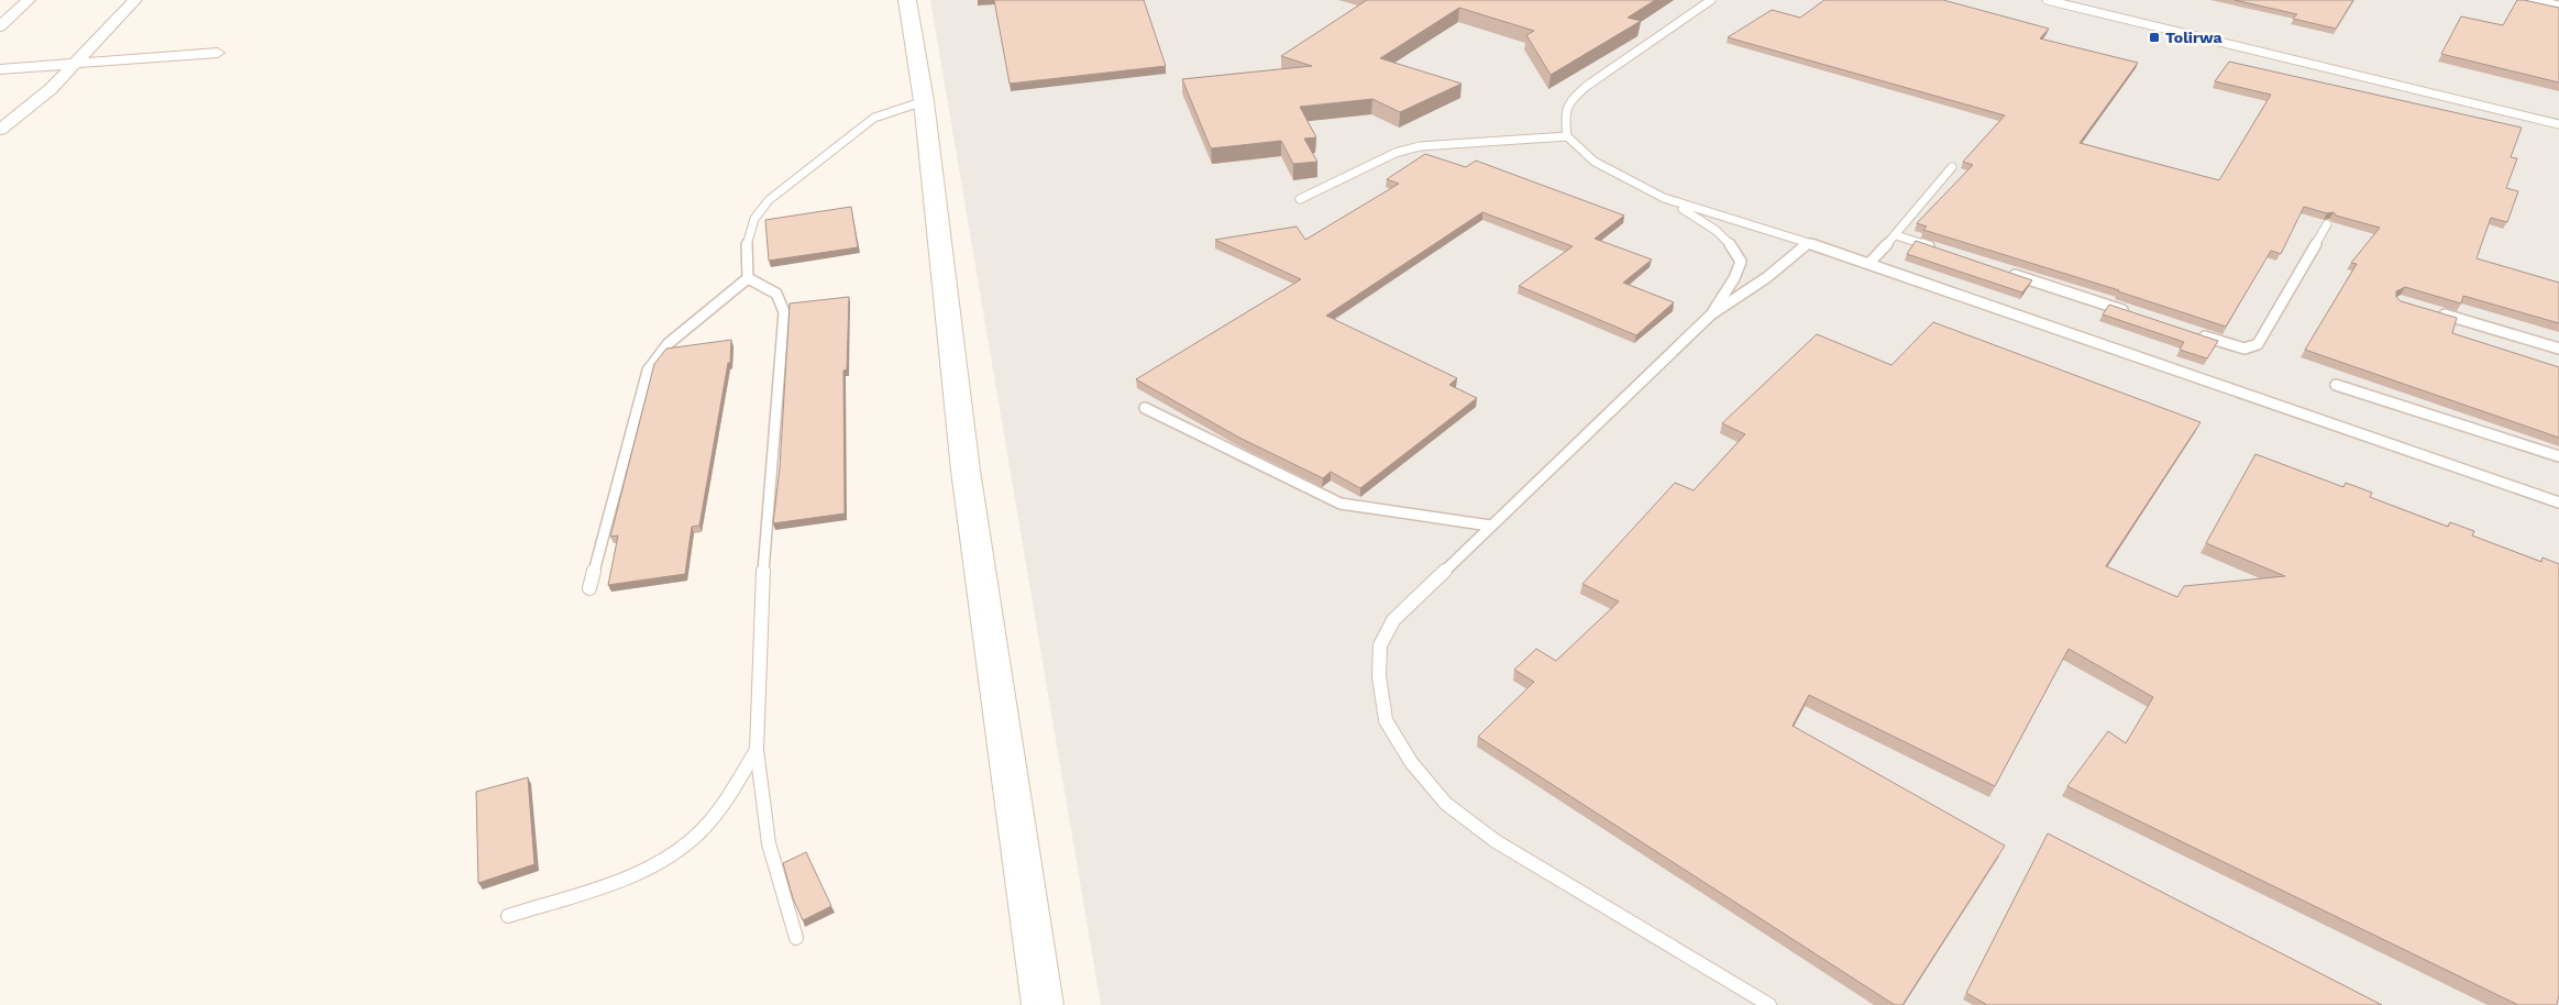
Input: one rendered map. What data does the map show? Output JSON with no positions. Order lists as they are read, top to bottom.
{
  "places": {
    "transit": ["Tolirwa"]
  }
}
